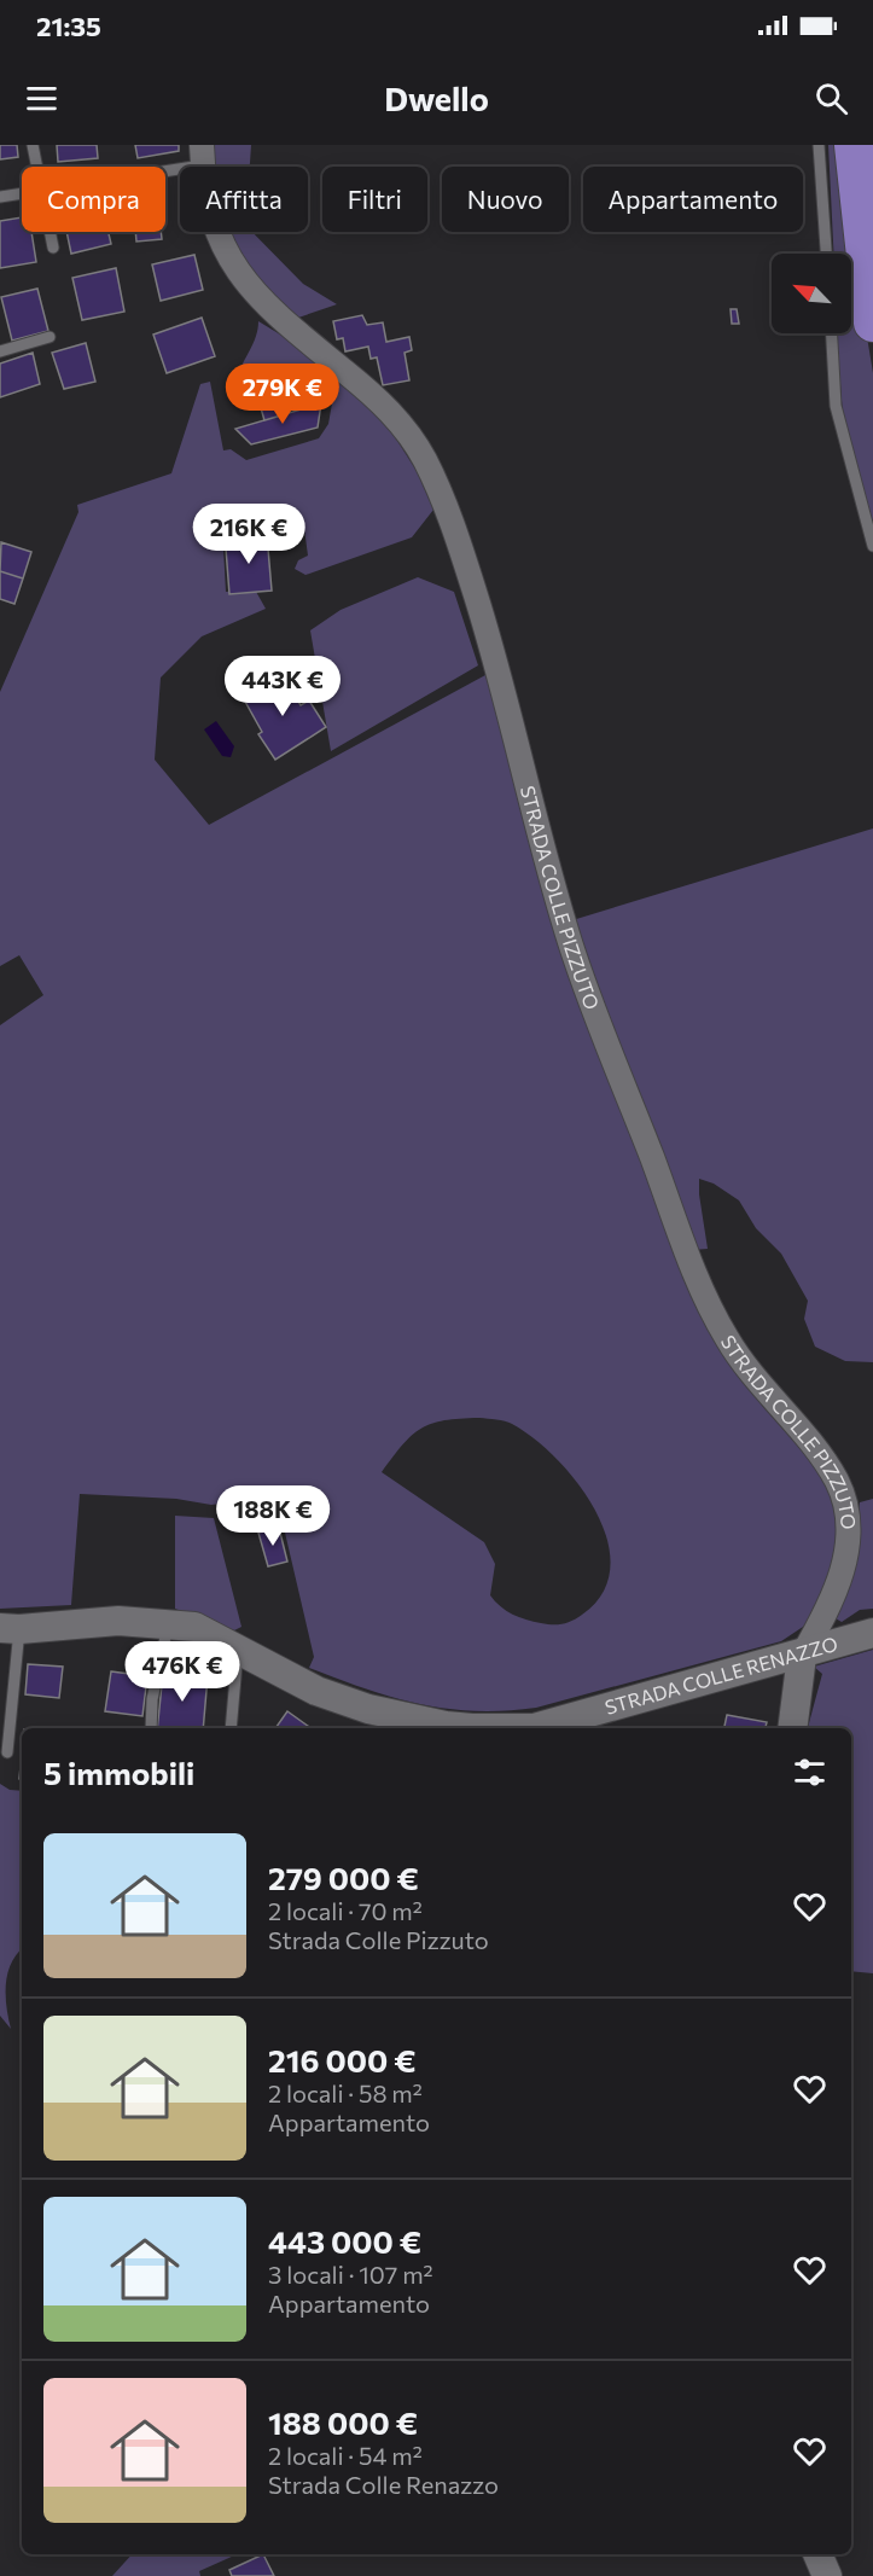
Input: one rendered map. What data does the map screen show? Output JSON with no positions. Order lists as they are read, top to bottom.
{
  "streets": {
    "street": ["STRADA COLLE PIZZUTO", "STRADA COLLE RENAZZO"]
  },
  "crossings": [
    ["STRADA COLLE PIZZUTO", "STRADA COLLE RENAZZO"]
  ],
  "north": "top left",
  "page": {
    "status": "21:35",
    "header": "Dwello",
    "chip": [
      "Compra",
      "Affitta",
      "Filtri",
      "Nuovo",
      "Appartamento"
    ],
    "price": [
      "279K €",
      "216K €",
      "443K €",
      "188K €",
      "476K €"
    ],
    "heading": "5 immobili",
    "list": [
      {
        "name": "279 000 €",
        "note": "2 locali · 70 m² · Strada Colle Pizzuto"
      },
      {
        "name": "216 000 €",
        "note": "2 locali · 58 m² · Appartamento"
      },
      {
        "name": "443 000 €",
        "note": "3 locali · 107 m² · Appartamento"
      },
      {
        "name": "188 000 €",
        "note": "2 locali · 54 m² · Strada Colle Renazzo"
      }
    ]
  }
}
